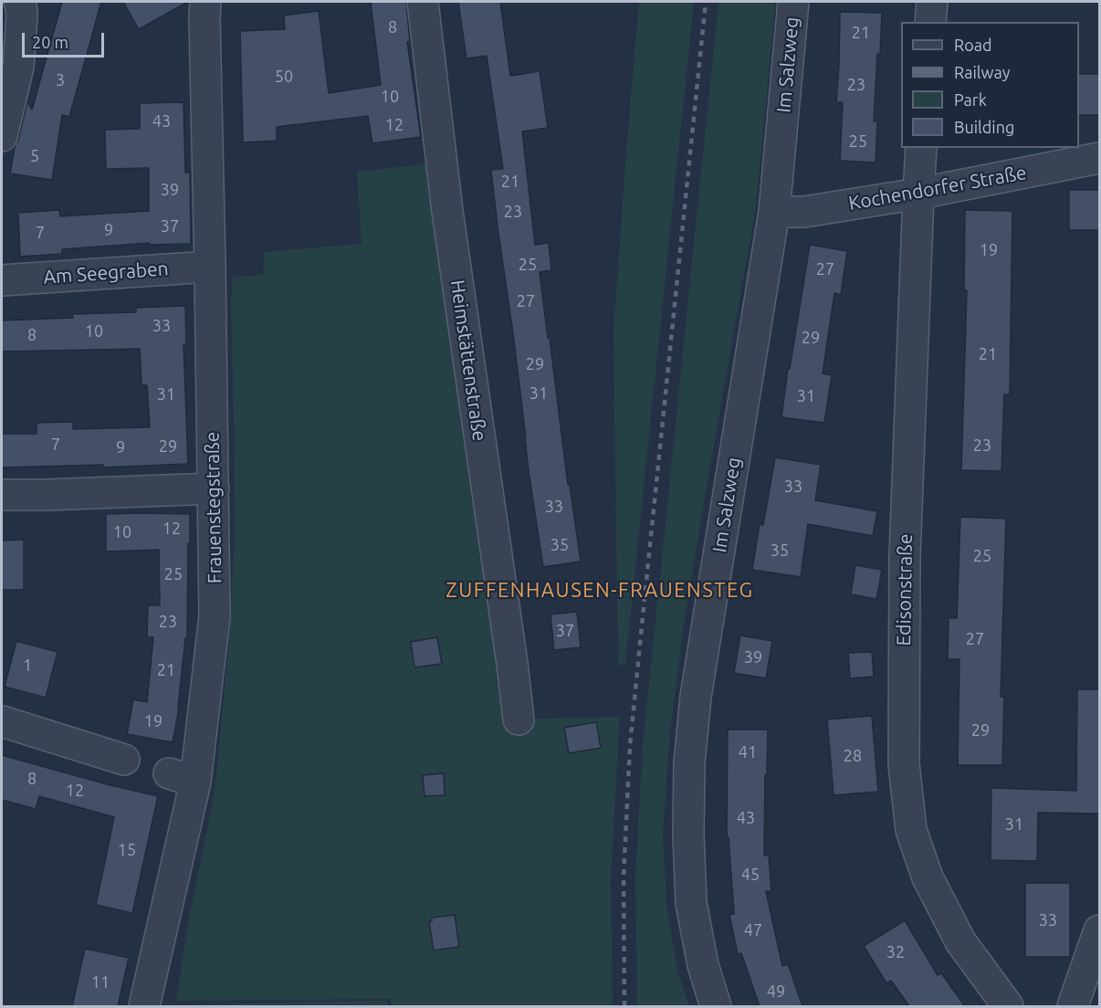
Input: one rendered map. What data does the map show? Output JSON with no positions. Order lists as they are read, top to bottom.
{
  "streets": {
    "street": [
      "Im Salzweg",
      "Kochendorfer Straße",
      "Am Seegraben",
      "Heimstättenstraße",
      "Frauenstegstraße",
      "Edisonstraße"
    ]
  },
  "crossings": [
    ["Im Salzweg", "Kochendorfer Straße"],
    ["Kochendorfer Straße", "Edisonstraße"],
    ["Am Seegraben", "Frauenstegstraße"]
  ],
  "districts": ["ZUFFENHAUSEN-FRAUENSTEG"],
  "house_numbers": [
    "8",
    "21",
    "50",
    "3",
    "23",
    "10",
    "43",
    "12",
    "25",
    "5",
    "21",
    "39",
    "23",
    "37",
    "9",
    "7",
    "19",
    "25",
    "27",
    "27",
    "33",
    "10",
    "8",
    "29",
    "21",
    "29",
    "31",
    "31",
    "31",
    "7",
    "23",
    "29",
    "9",
    "33",
    "33",
    "12",
    "10",
    "35",
    "35",
    "25",
    "25",
    "23",
    "37",
    "27",
    "39",
    "1",
    "21",
    "19",
    "29",
    "41",
    "28",
    "8",
    "12",
    "43",
    "31",
    "15",
    "45",
    "33",
    "47",
    "32",
    "11",
    "49"
  ],
  "legend": [
    "Road",
    "Railway",
    "Park",
    "Building"
  ],
  "scale_bar": "20 m"
}
